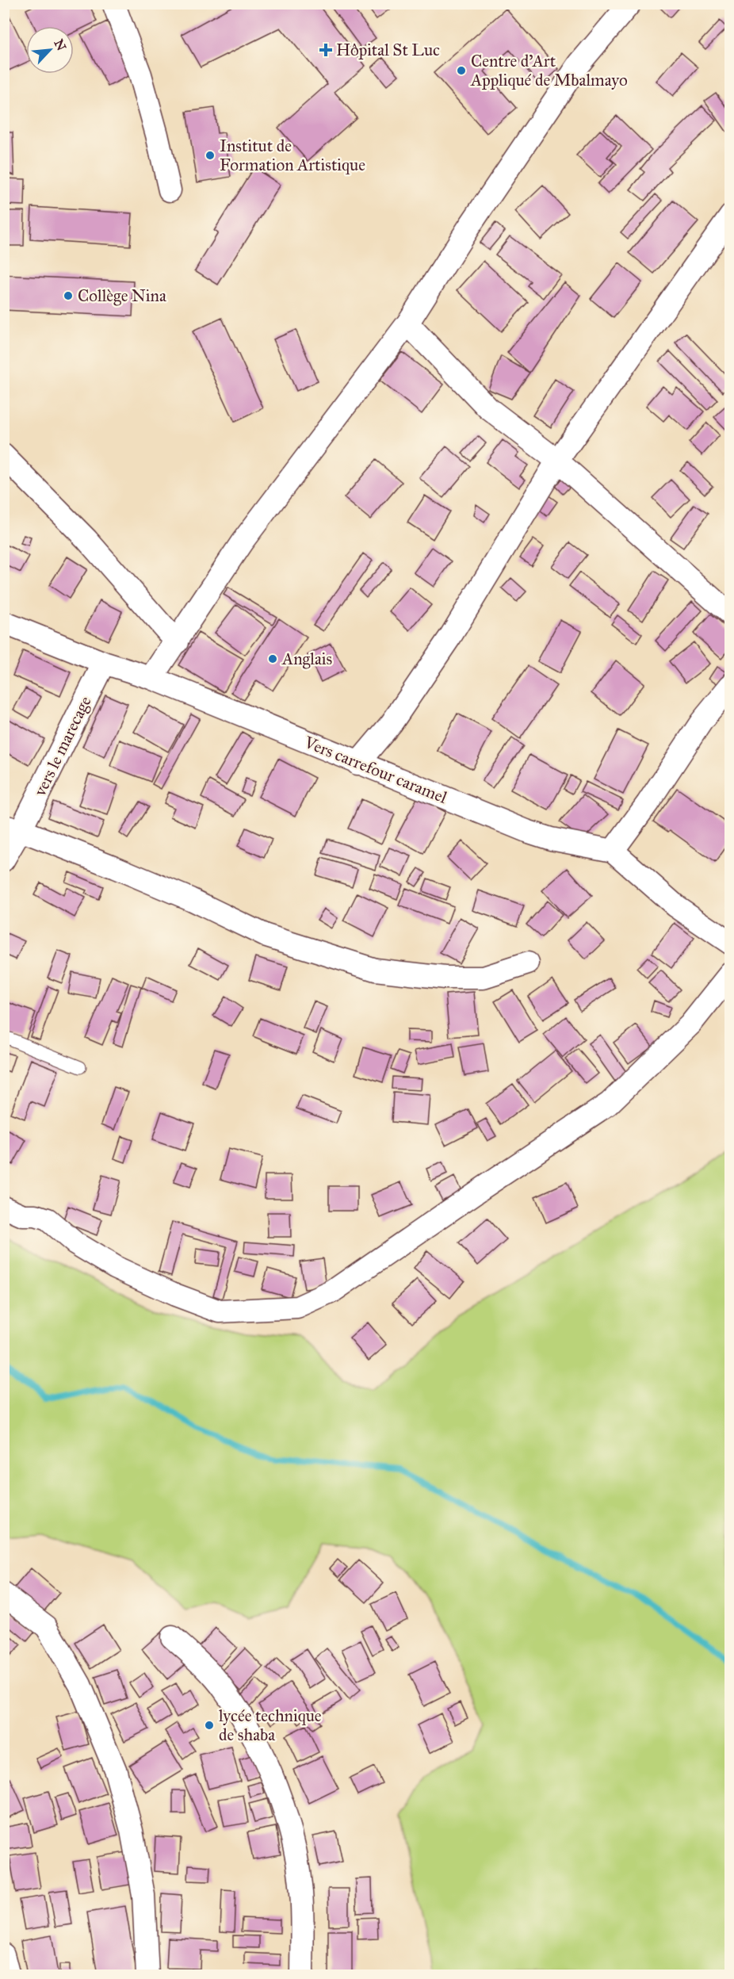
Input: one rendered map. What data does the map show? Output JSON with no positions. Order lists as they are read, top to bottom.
{
  "streets": {
    "street": ["vers le marecage", "Vers carrefour caramel"]
  },
  "crossings": [
    ["vers le marecage", "Vers carrefour caramel"]
  ],
  "places": {
    "health": ["Hôpital St Luc"],
    "other": [
      "Centre d'Art Appliqué de Mbalmayo",
      "Institut de Formation Artistique",
      "Collège Nina",
      "Anglais",
      "lycée technique de shaba"
    ]
  },
  "north": "top right"
}
